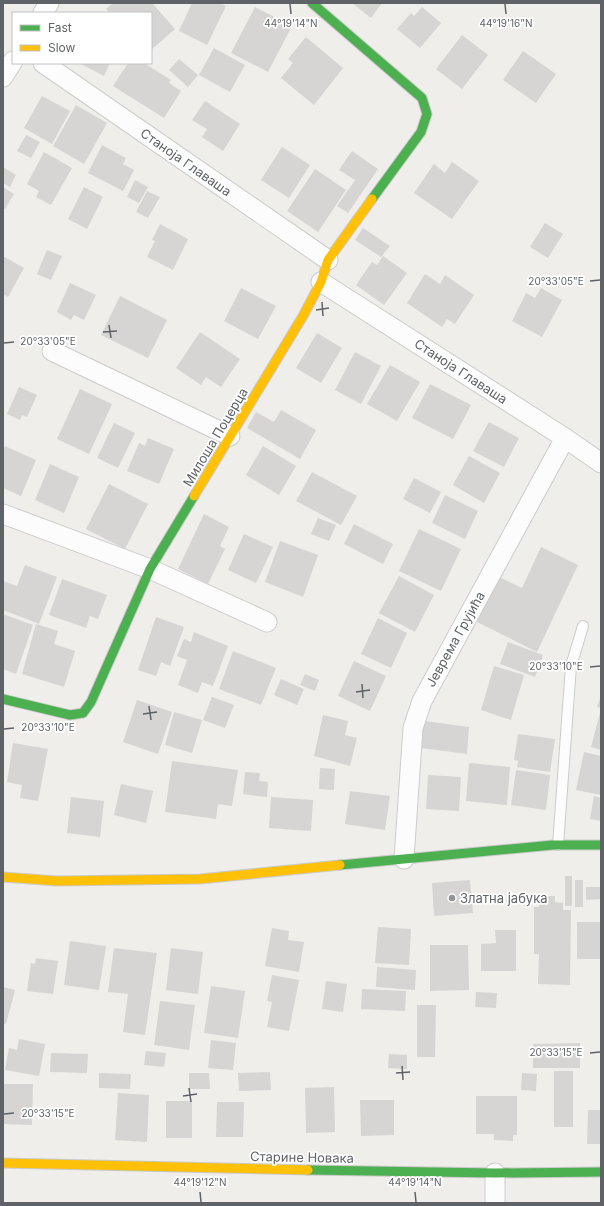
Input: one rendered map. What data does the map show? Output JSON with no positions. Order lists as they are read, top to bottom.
{
  "streets": {
    "street": [
      "Станоја Главаша",
      "Милоша Поцерца",
      "Јеврема Грујића",
      "Старине Новака"
    ]
  },
  "crossings": [
    ["Станоја Главаша", "Милоша Поцерца"],
    ["Станоја Главаша", "Јеврема Грујића"]
  ],
  "places": ["Златна јабука"],
  "legend": ["Fast", "Slow"],
  "coordinates": [
    "44°19'14\"N",
    "44°19'16\"N",
    "20°33'05\"E",
    "20°33'10\"E",
    "20°33'15\"E",
    "44°19'12\"N"
  ]
}
